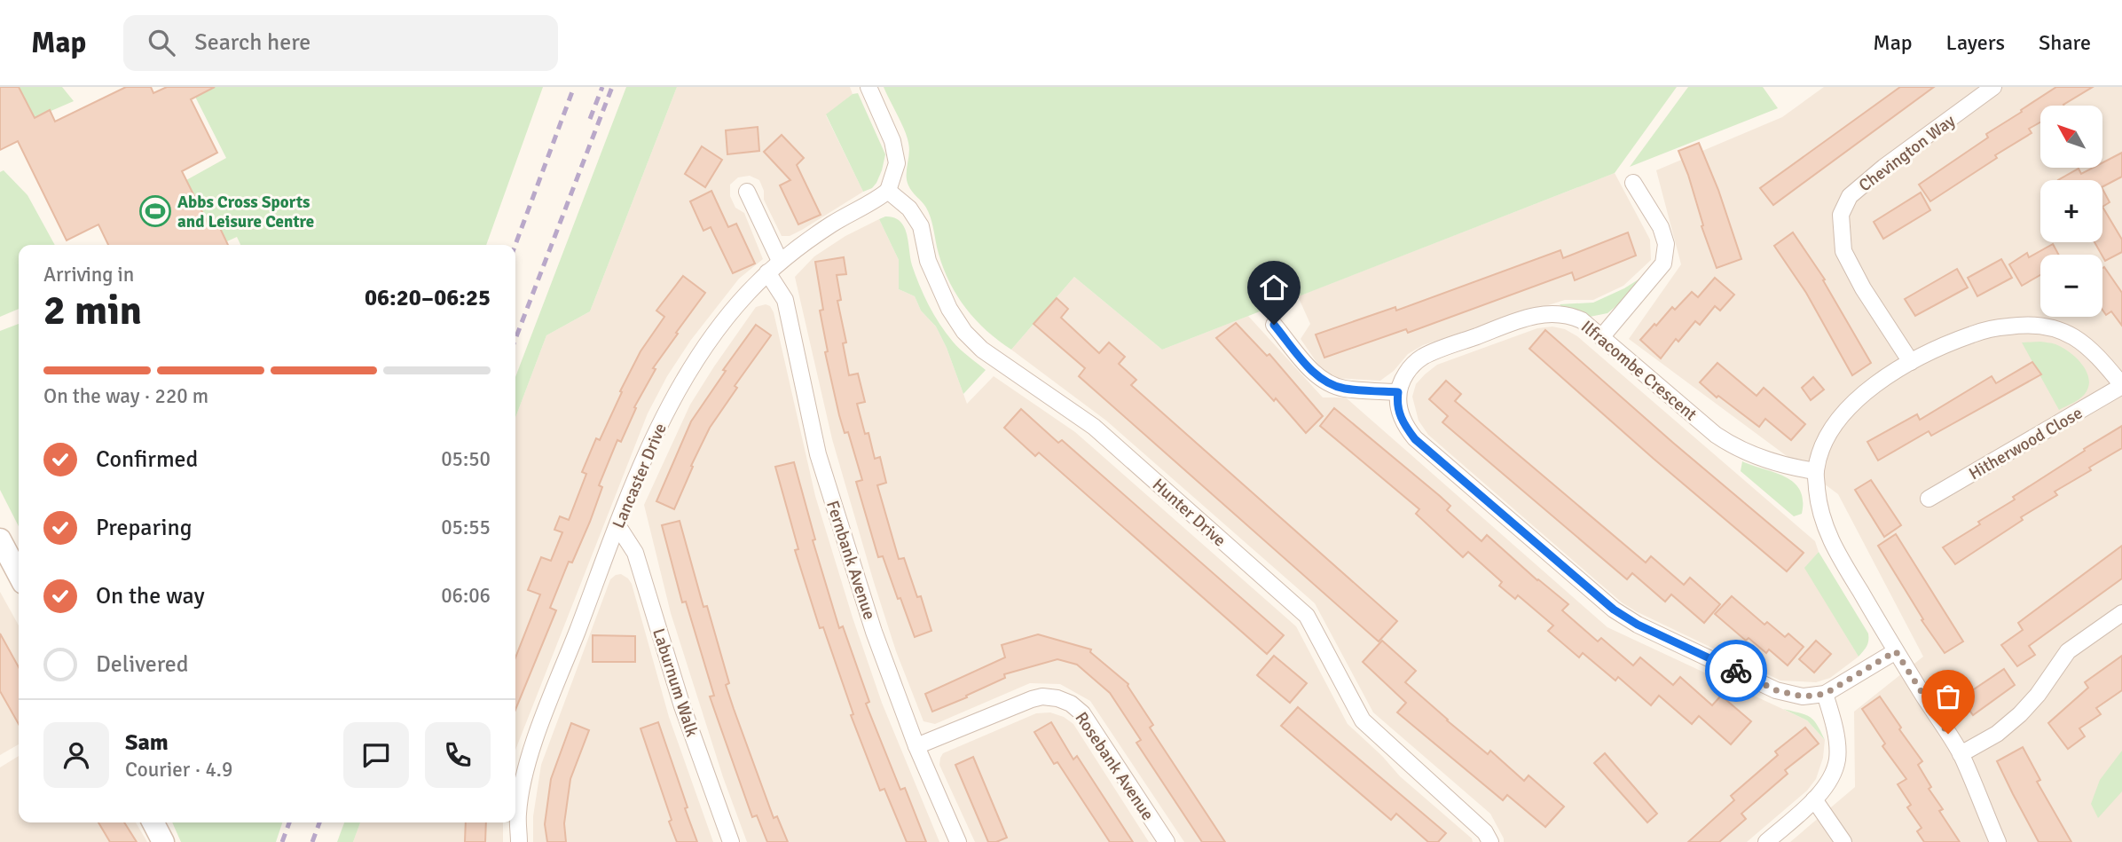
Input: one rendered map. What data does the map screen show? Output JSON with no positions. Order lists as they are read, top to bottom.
{
  "streets": {
    "street": [
      "Chevington Way",
      "Ilfracombe Crescent",
      "Hitherwood Close",
      "Lancaster Drive",
      "Hunter Drive",
      "Fernbank Avenue",
      "Laburnum Walk",
      "Rosebank Avenue"
    ]
  },
  "crossings": [
    ["Lancaster Drive", "Hunter Drive"],
    ["Lancaster Drive", "Fernbank Avenue"],
    ["Lancaster Drive", "Laburnum Walk"],
    ["Fernbank Avenue", "Rosebank Avenue"]
  ],
  "places": {
    "sports": ["Abbs Cross Sports and Leisure Centre"]
  },
  "north": "top left",
  "page": {
    "header": "Map",
    "search": "Search here",
    "nav": ["Map", "Layers", "Share"],
    "map_buttons": ["+", "−"],
    "heading": ["2 min", "Arriving in", "06:20–06:25"],
    "panel": ["Sam", "Courier · 4.9"],
    "bar": "On the way · 220 m",
    "list": [
      ["Confirmed", "05:50"],
      ["Preparing", "05:55"],
      ["On the way", "06:06"],
      "Delivered"
    ]
  }
}
